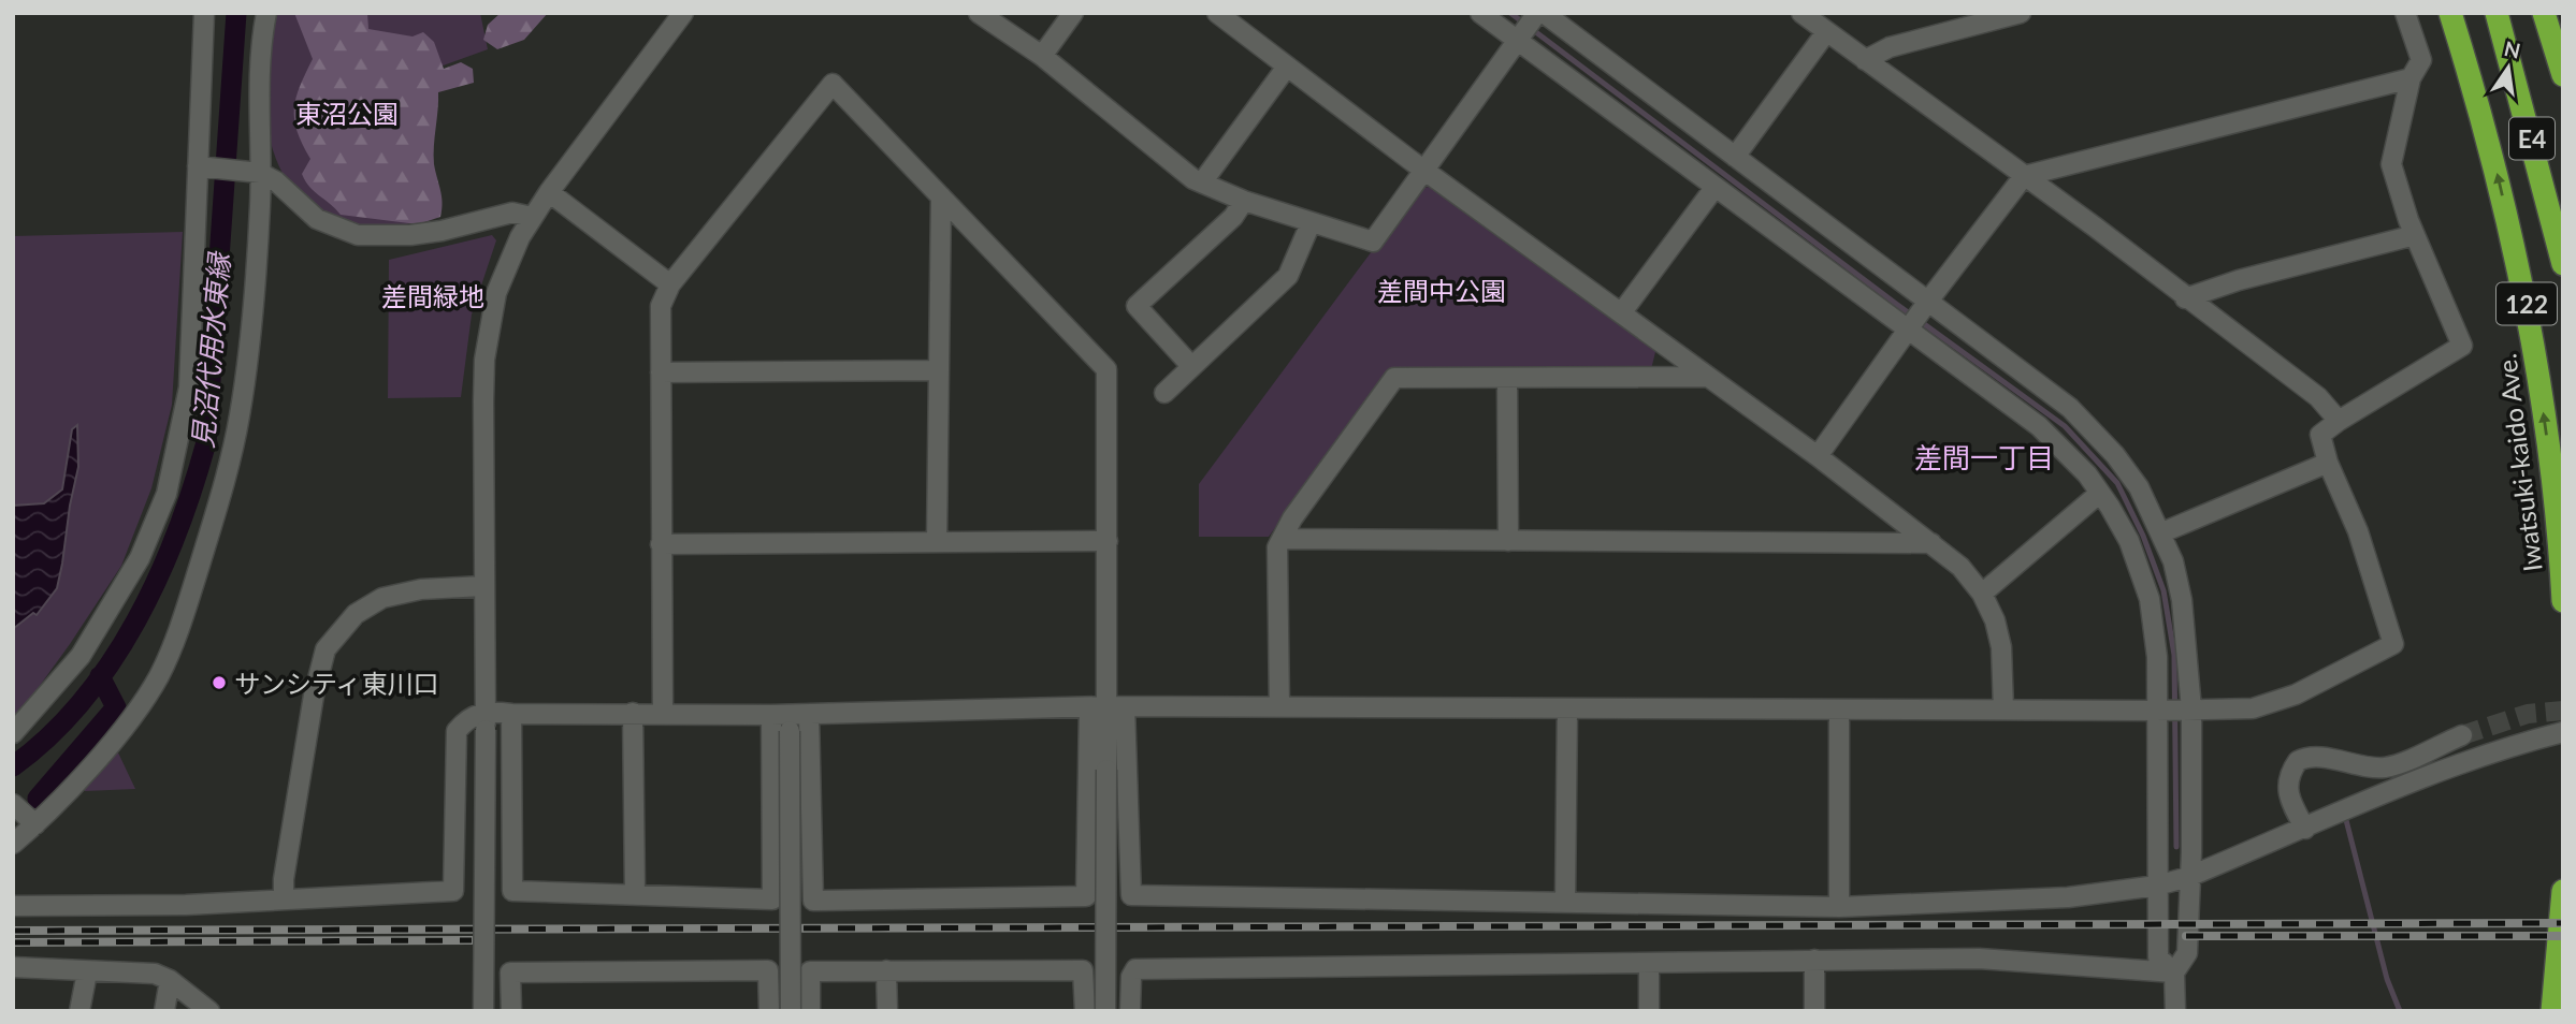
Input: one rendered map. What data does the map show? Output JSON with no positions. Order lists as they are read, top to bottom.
{
  "streets": {
    "highway": ["E4", "122", "Iwatsuki-kaido Ave."]
  },
  "districts": ["差間一丁目"],
  "water": ["見沼代用水東縁"],
  "parks": ["東沼公園", "差間中公園", "差間緑地"],
  "places": ["サンシティ東川口"],
  "north": "top"
}
